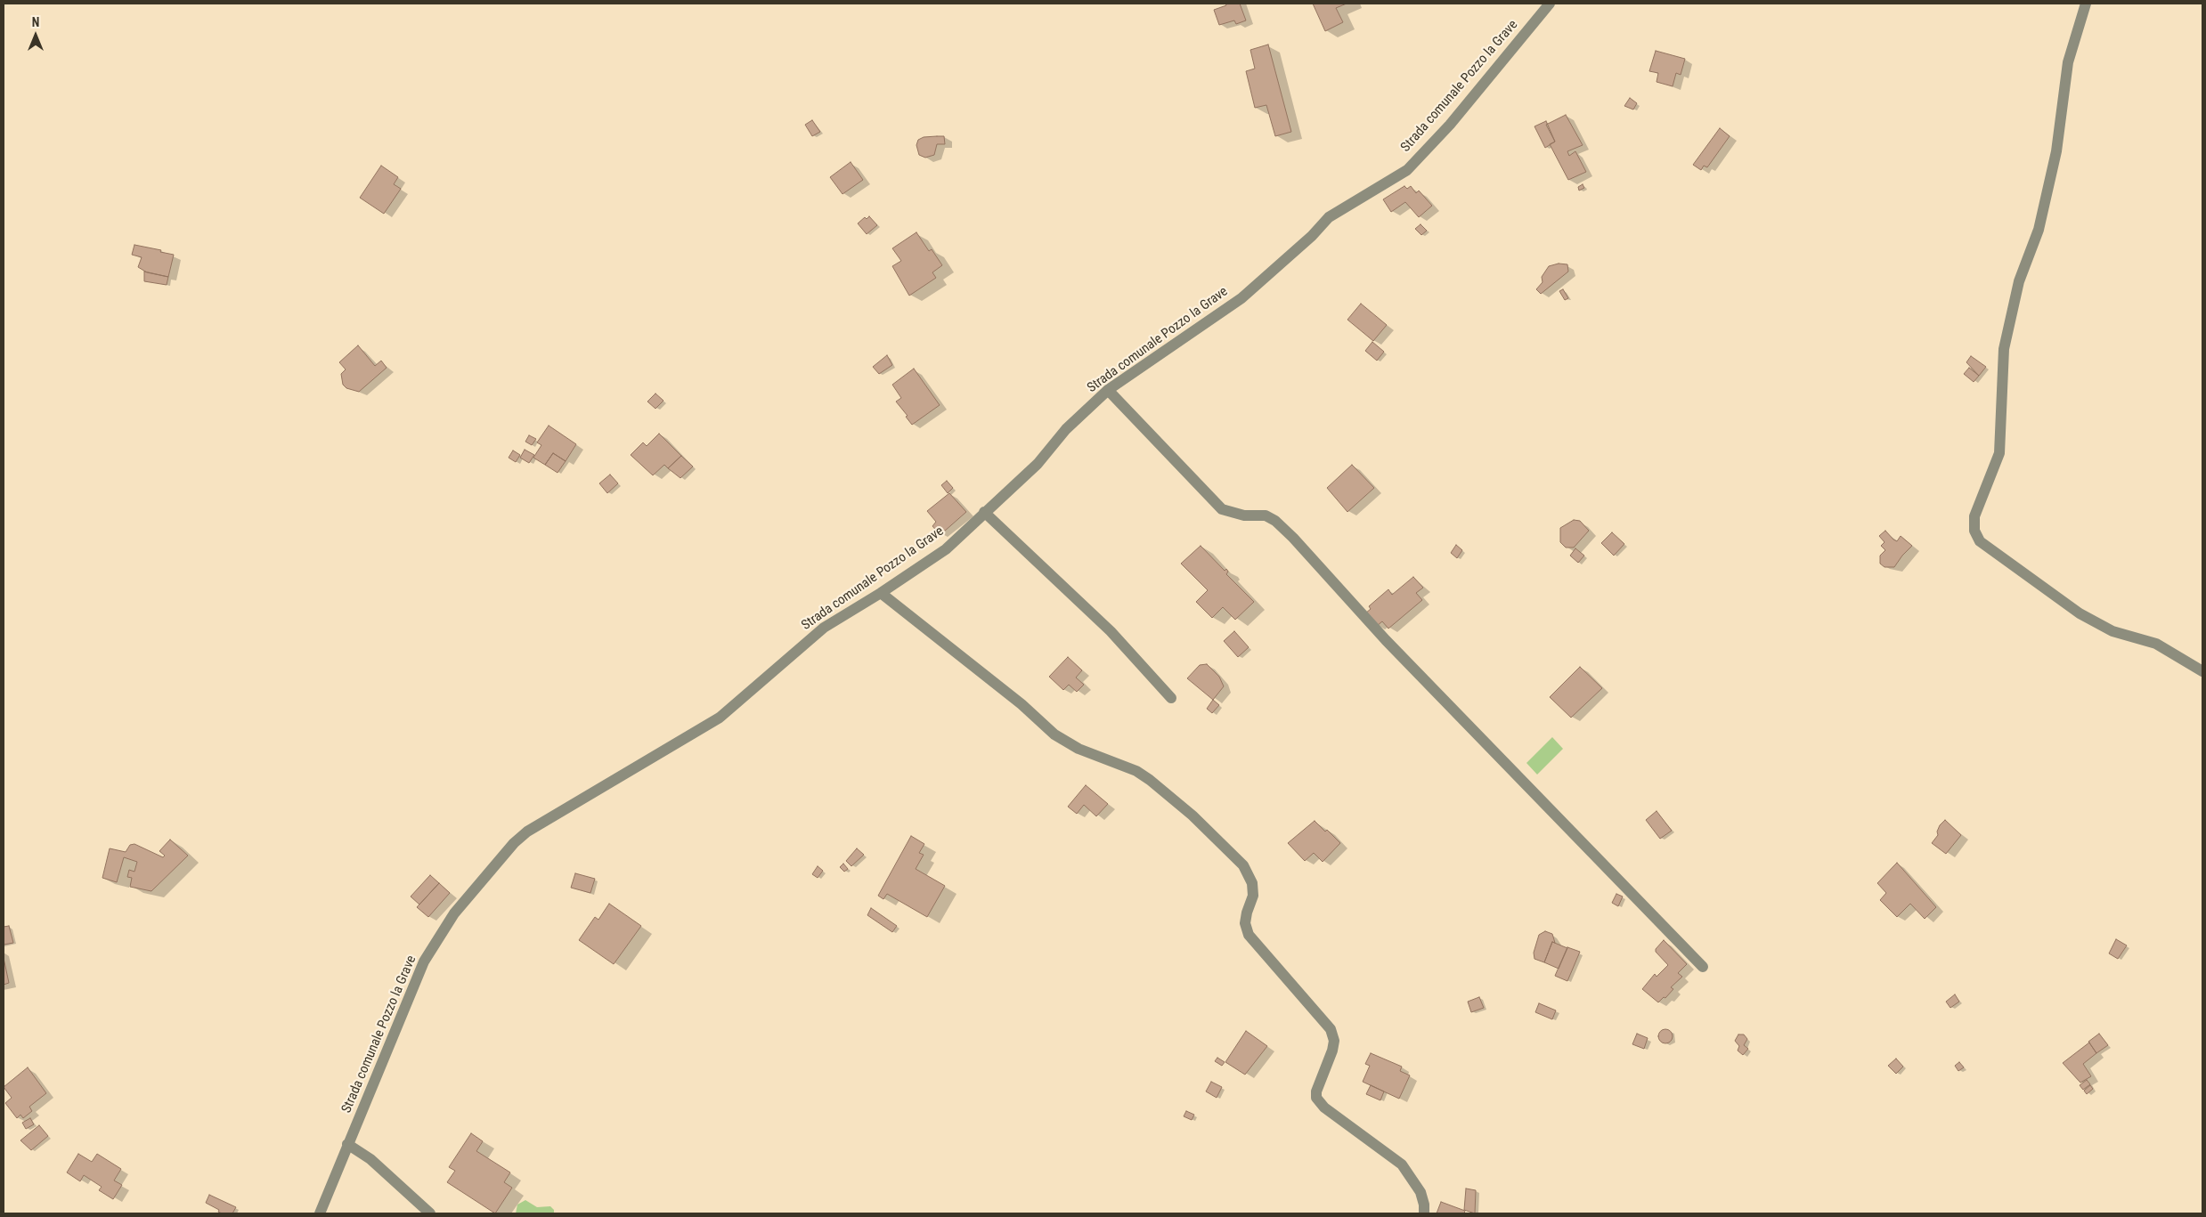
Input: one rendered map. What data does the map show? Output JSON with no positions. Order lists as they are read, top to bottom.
{
  "streets": {
    "street": ["Strada comunale Pozzo la Grave"]
  },
  "north": "top"
}
